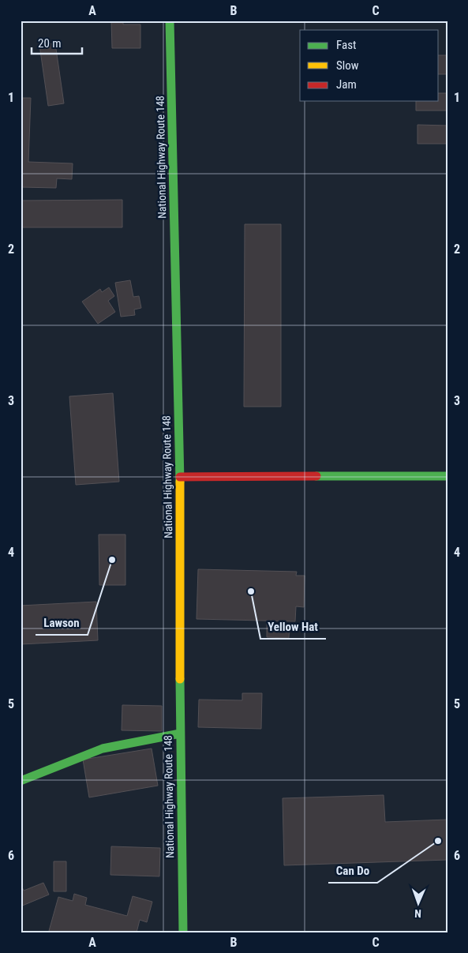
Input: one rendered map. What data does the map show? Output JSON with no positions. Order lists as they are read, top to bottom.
{
  "streets": {
    "main road": ["National Highway Route 148"]
  },
  "places": ["Lawson", "Yellow Hat", "Can Do"],
  "legend": ["Fast", "Slow", "Jam"],
  "scale_bar": "20 m",
  "north": "bottom",
  "grid": {
    "columns": ["A", "B", "C"],
    "rows": [
      "1",
      "2",
      "3",
      "4",
      "5",
      "6"
    ]
  }
}
